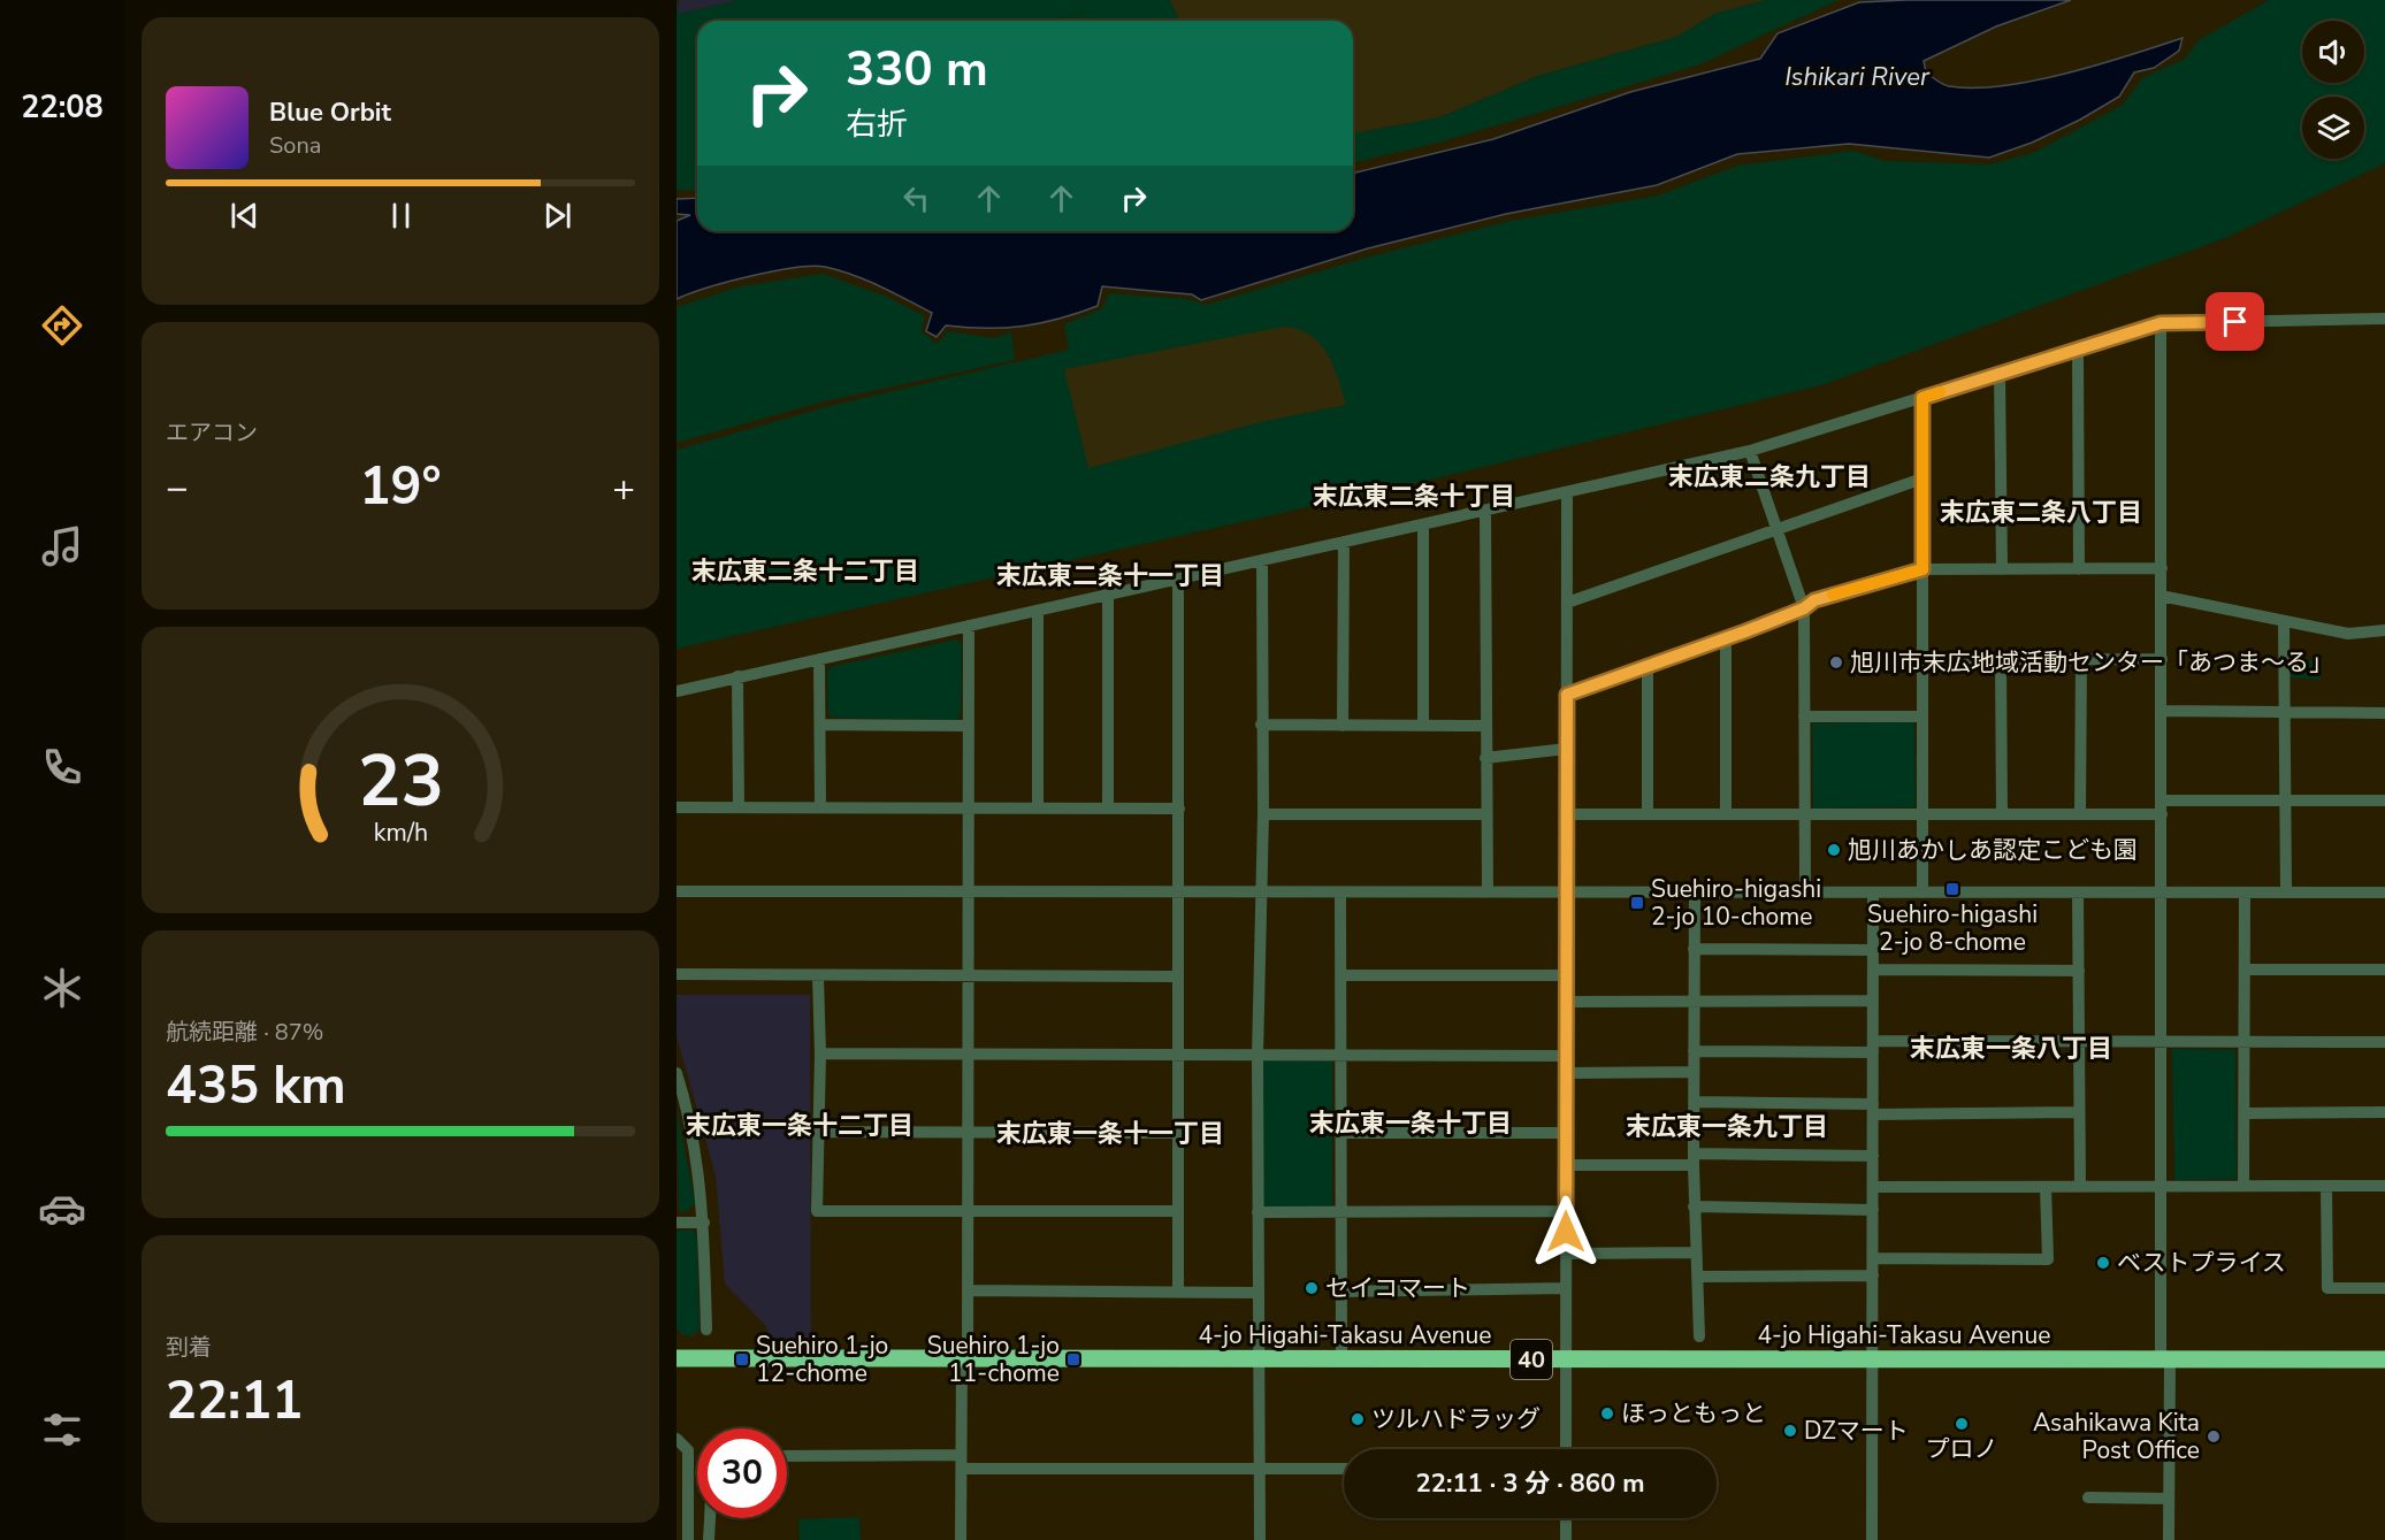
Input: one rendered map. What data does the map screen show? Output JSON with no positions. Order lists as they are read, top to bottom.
{
  "streets": {
    "highway": ["4-jo Higahi-Takasu Avenue", "40"]
  },
  "districts": [
    "末広東二条九丁目",
    "末広東二条十丁目",
    "末広東二条八丁目",
    "末広東二条十二丁目",
    "末広東二条十一丁目",
    "末広東一条八丁目",
    "末広東一条十丁目",
    "末広東一条十二丁目",
    "末広東一条九丁目",
    "末広東一条十一丁目"
  ],
  "water": ["Ishikari River"],
  "places": {
    "other": [
      "旭川市末広地域活動センター「あつま〜る」",
      "旭川あかしあ認定こども園",
      "ベストプライス",
      "セイコマート",
      "ほっともっと",
      "ツルハドラッグ",
      "プロノ",
      "DZマート",
      "Asahikawa Kita Post Office"
    ],
    "transit": [
      "Suehiro-higashi 2-jo 8-chome",
      "Suehiro-higashi 2-jo 10-chome",
      "Suehiro 1-jo 12-chome",
      "Suehiro 1-jo 11-chome"
    ]
  },
  "page": {
    "tabs": "22:08",
    "turn": ["330 m", "右折"],
    "song": ["Blue Orbit", "Sona"],
    "tile": [
      "エアコン",
      ["航続距離 · 87%", "435 km"],
      ["到着", "22:11"]
    ],
    "heat": ["−", "19°", "+"],
    "limit": "30",
    "trip": "22:11 · 3 分 · 860 m",
    "gauge": ["23", "km/h"]
  }
}
